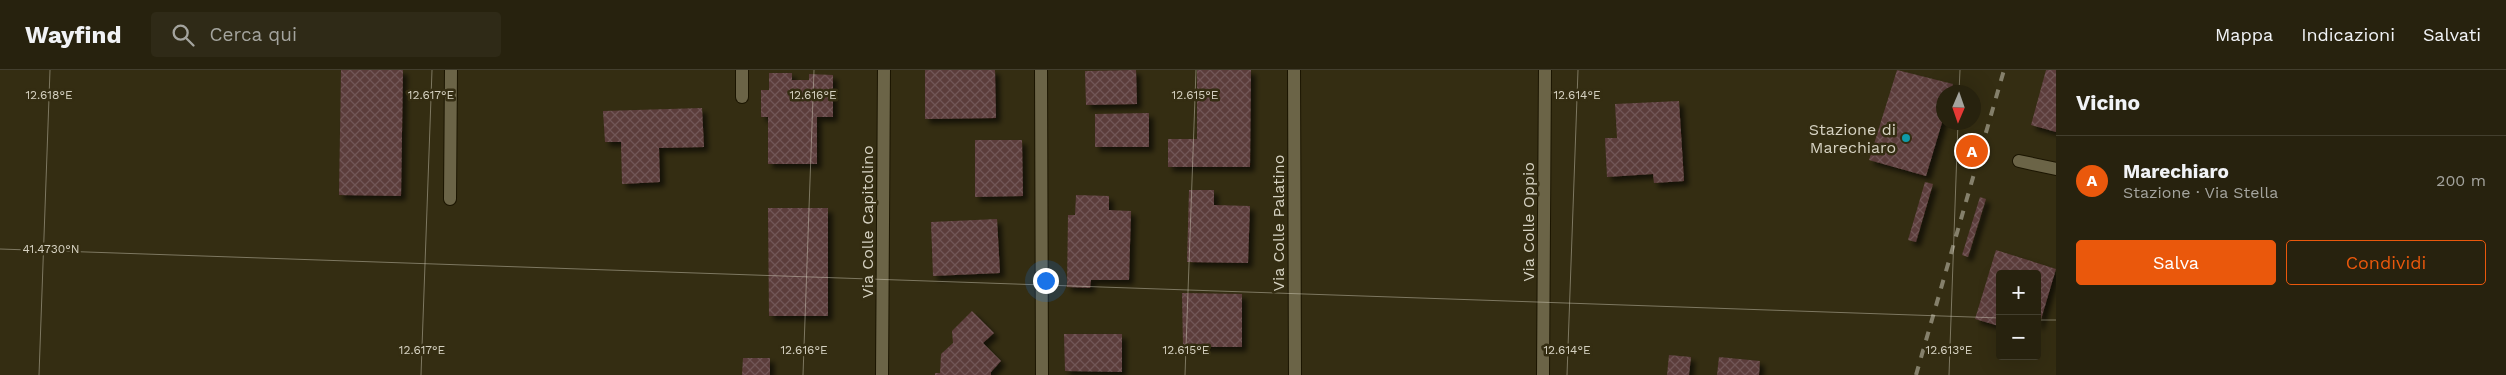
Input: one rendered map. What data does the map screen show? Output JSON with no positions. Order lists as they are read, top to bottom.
{
  "streets": {
    "street": ["Via Colle Capitolino", "Via Colle Oppio", "Via Colle Palatino"]
  },
  "places": ["Stazione di Marechiaro"],
  "north": "bottom",
  "page": {
    "header": "Wayfind",
    "search": "Cerca qui",
    "nav": ["Mappa", "Indicazioni", "Salvati"],
    "heading": "Vicino",
    "pins": "A",
    "list": [
      {
        "mark": "A",
        "name": "Marechiaro",
        "note": "Stazione · Via Stella",
        "value": "200 m"
      }
    ],
    "buttons": ["Salva", "Condividi"],
    "map_buttons": ["+", "−"]
  },
  "coordinates": [
    "12.618°E",
    "12.617°E",
    "12.616°E",
    "12.615°E",
    "12.614°E",
    "41.4730°N",
    "12.613°E"
  ]
}
